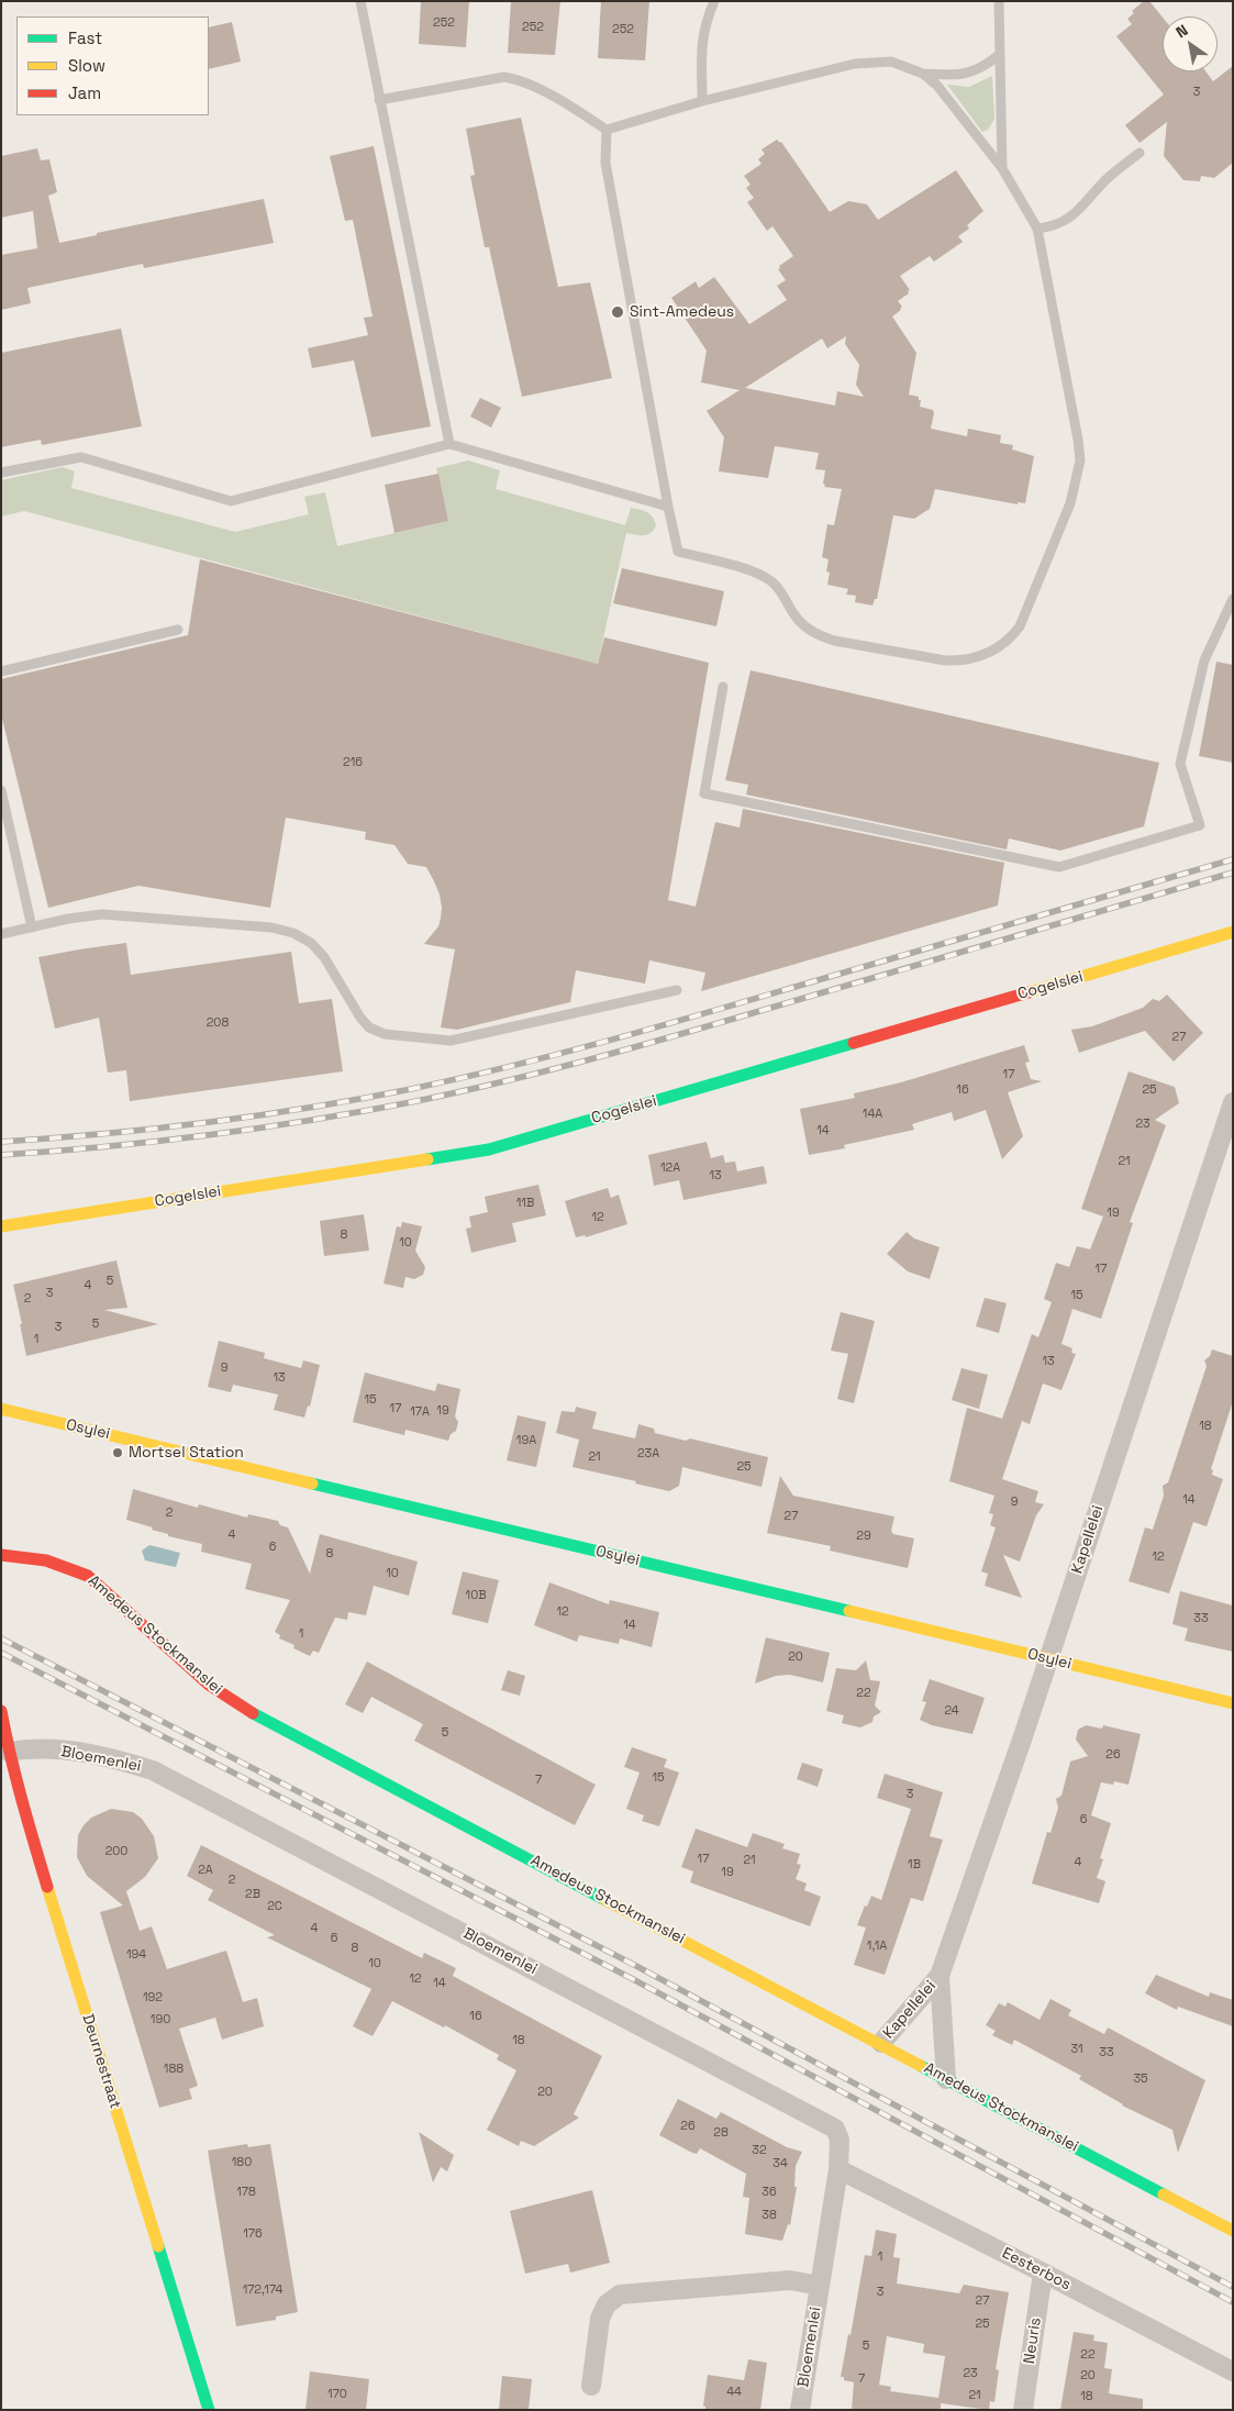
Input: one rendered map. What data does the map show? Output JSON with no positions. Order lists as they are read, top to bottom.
{
  "streets": {
    "street": [
      "Cogelslei",
      "Osylei",
      "Kapellelei",
      "Amedeus Stockmanslei",
      "Bloemenlei",
      "Deurnestraat",
      "Eesterbos",
      "Neuris"
    ]
  },
  "crossings": [
    ["Osylei", "Kapellelei"],
    ["Kapellelei", "Amedeus Stockmanslei"],
    ["Bloemenlei", "Deurnestraat"],
    ["Bloemenlei", "Eesterbos"],
    ["Eesterbos", "Neuris"]
  ],
  "places": ["Sint-Amedeus", "Mortsel Station"],
  "house_numbers": [
    "252",
    "252",
    "252",
    "3",
    "216",
    "208",
    "27",
    "17",
    "16",
    "25",
    "14A",
    "23",
    "14",
    "21",
    "12A",
    "13",
    "11B",
    "19",
    "12",
    "8",
    "10",
    "17",
    "5",
    "4",
    "3",
    "15",
    "2",
    "5",
    "3",
    "1",
    "13",
    "9",
    "13",
    "15",
    "17",
    "19",
    "17A",
    "18",
    "19A",
    "23A",
    "21",
    "25",
    "14",
    "9",
    "2",
    "27",
    "4",
    "29",
    "6",
    "8",
    "12",
    "10",
    "10B",
    "12",
    "33",
    "14",
    "1",
    "20",
    "22",
    "24",
    "5",
    "26",
    "15",
    "7",
    "3",
    "6",
    "200",
    "17",
    "21",
    "4",
    "1B",
    "2A",
    "19",
    "2",
    "2B",
    "2C",
    "4",
    "6",
    "1,1A",
    "8",
    "194",
    "10",
    "12",
    "14",
    "192",
    "16",
    "190",
    "18",
    "31",
    "33",
    "188",
    "35",
    "20",
    "26",
    "28",
    "32",
    "180",
    "34",
    "178",
    "36",
    "38",
    "176",
    "1",
    "172,174",
    "3",
    "27",
    "25",
    "5",
    "22",
    "23",
    "20",
    "7",
    "44",
    "170",
    "21",
    "18"
  ],
  "legend": ["Fast", "Slow", "Jam"],
  "north": "top left"
}
